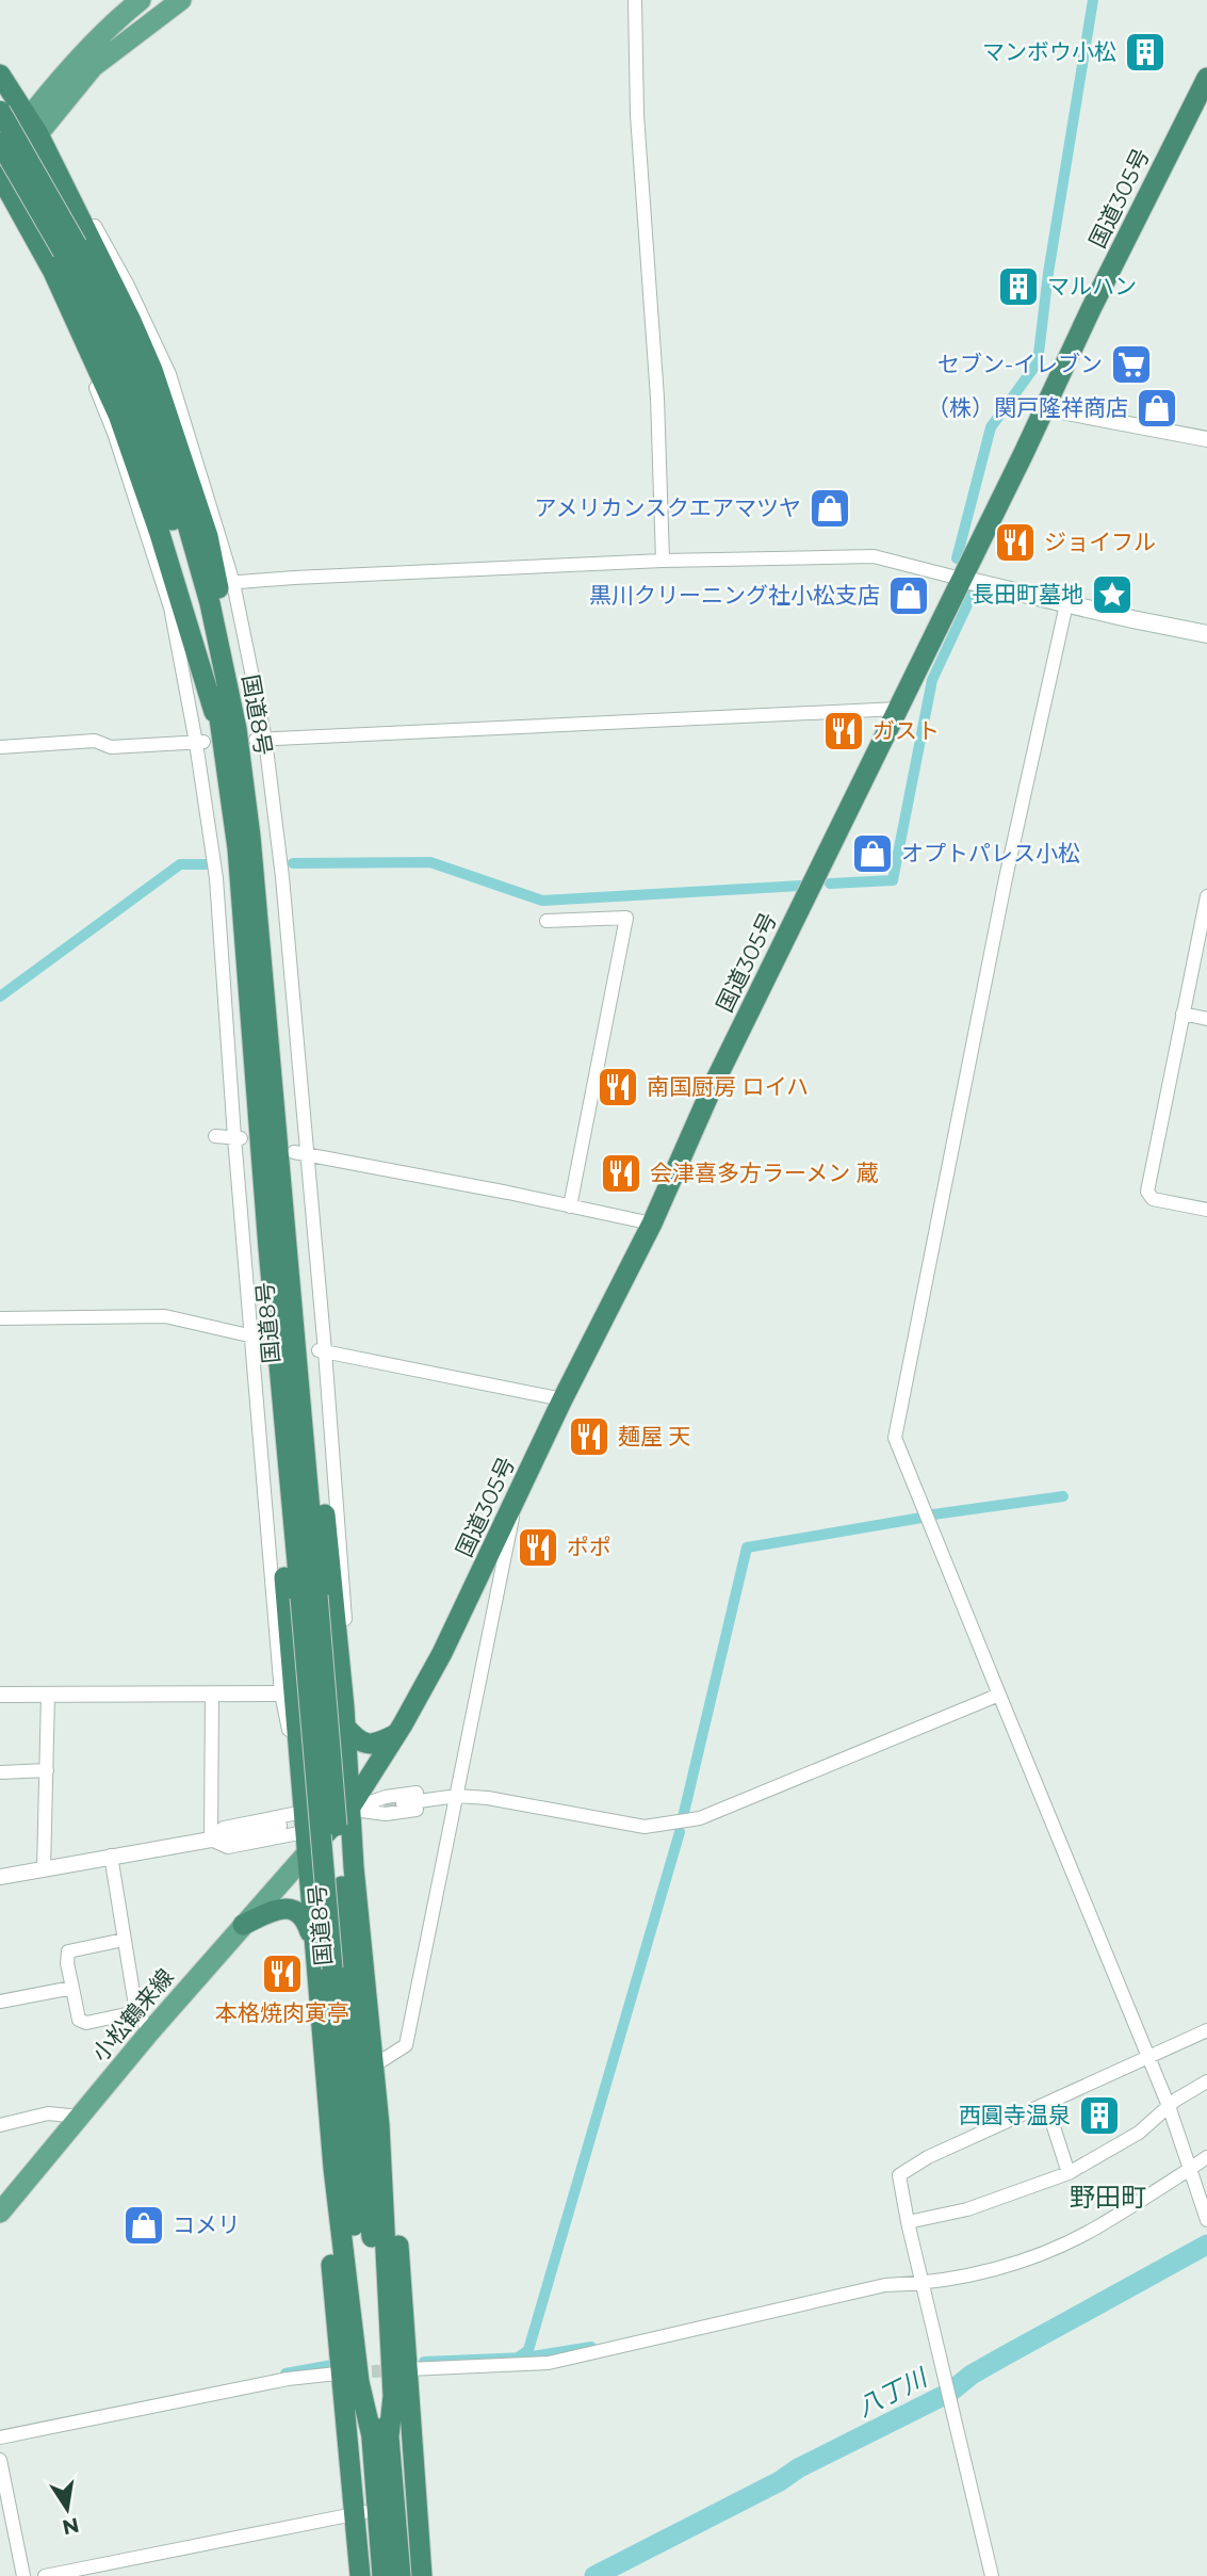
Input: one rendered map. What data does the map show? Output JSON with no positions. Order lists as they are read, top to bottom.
{
  "streets": {
    "highway": ["国道305号", "国道8号"],
    "main road": ["小松鶴来線"]
  },
  "crossings": [
    ["国道305号", "小松鶴来線"]
  ],
  "districts": ["野田町"],
  "water": ["八丁川"],
  "places": {
    "building": ["マンボウ小松", "マルハン", "西圓寺温泉"],
    "supermarket": ["セブン-イレブン"],
    "shop": [
      "（株）関戸隆祥商店",
      "アメリカンスクエアマツヤ",
      "黒川クリーニング社小松支店",
      "オプトパレス小松",
      "コメリ"
    ],
    "restaurant": [
      "ジョイフル",
      "ガスト",
      "南国厨房 ロイハ",
      "会津喜多方ラーメン 蔵",
      "麺屋 天",
      "ポポ",
      "本格焼肉寅亭"
    ],
    "place": ["長田町墓地"]
  },
  "north": "bottom"
}
